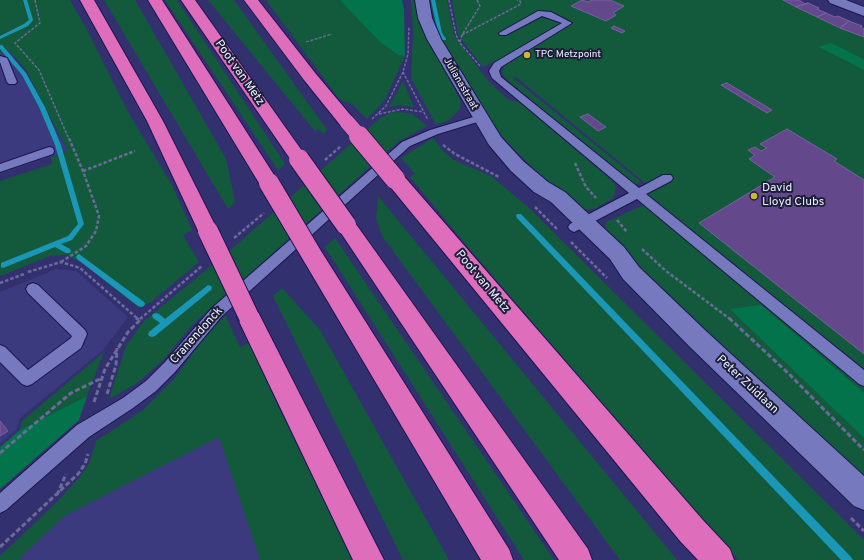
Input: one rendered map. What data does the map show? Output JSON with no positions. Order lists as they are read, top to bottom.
{
  "streets": {
    "highway": ["Poot van Metz"],
    "street": ["Julianastraat", "Peter Zuidlaan"],
    "lane": ["Cranendonck"]
  },
  "crossings": [
    ["Julianastraat", "Cranendonck"],
    ["Julianastraat", "Peter Zuidlaan"]
  ],
  "places": ["TPC Metzpoint", "David Lloyd Clubs"]
}
